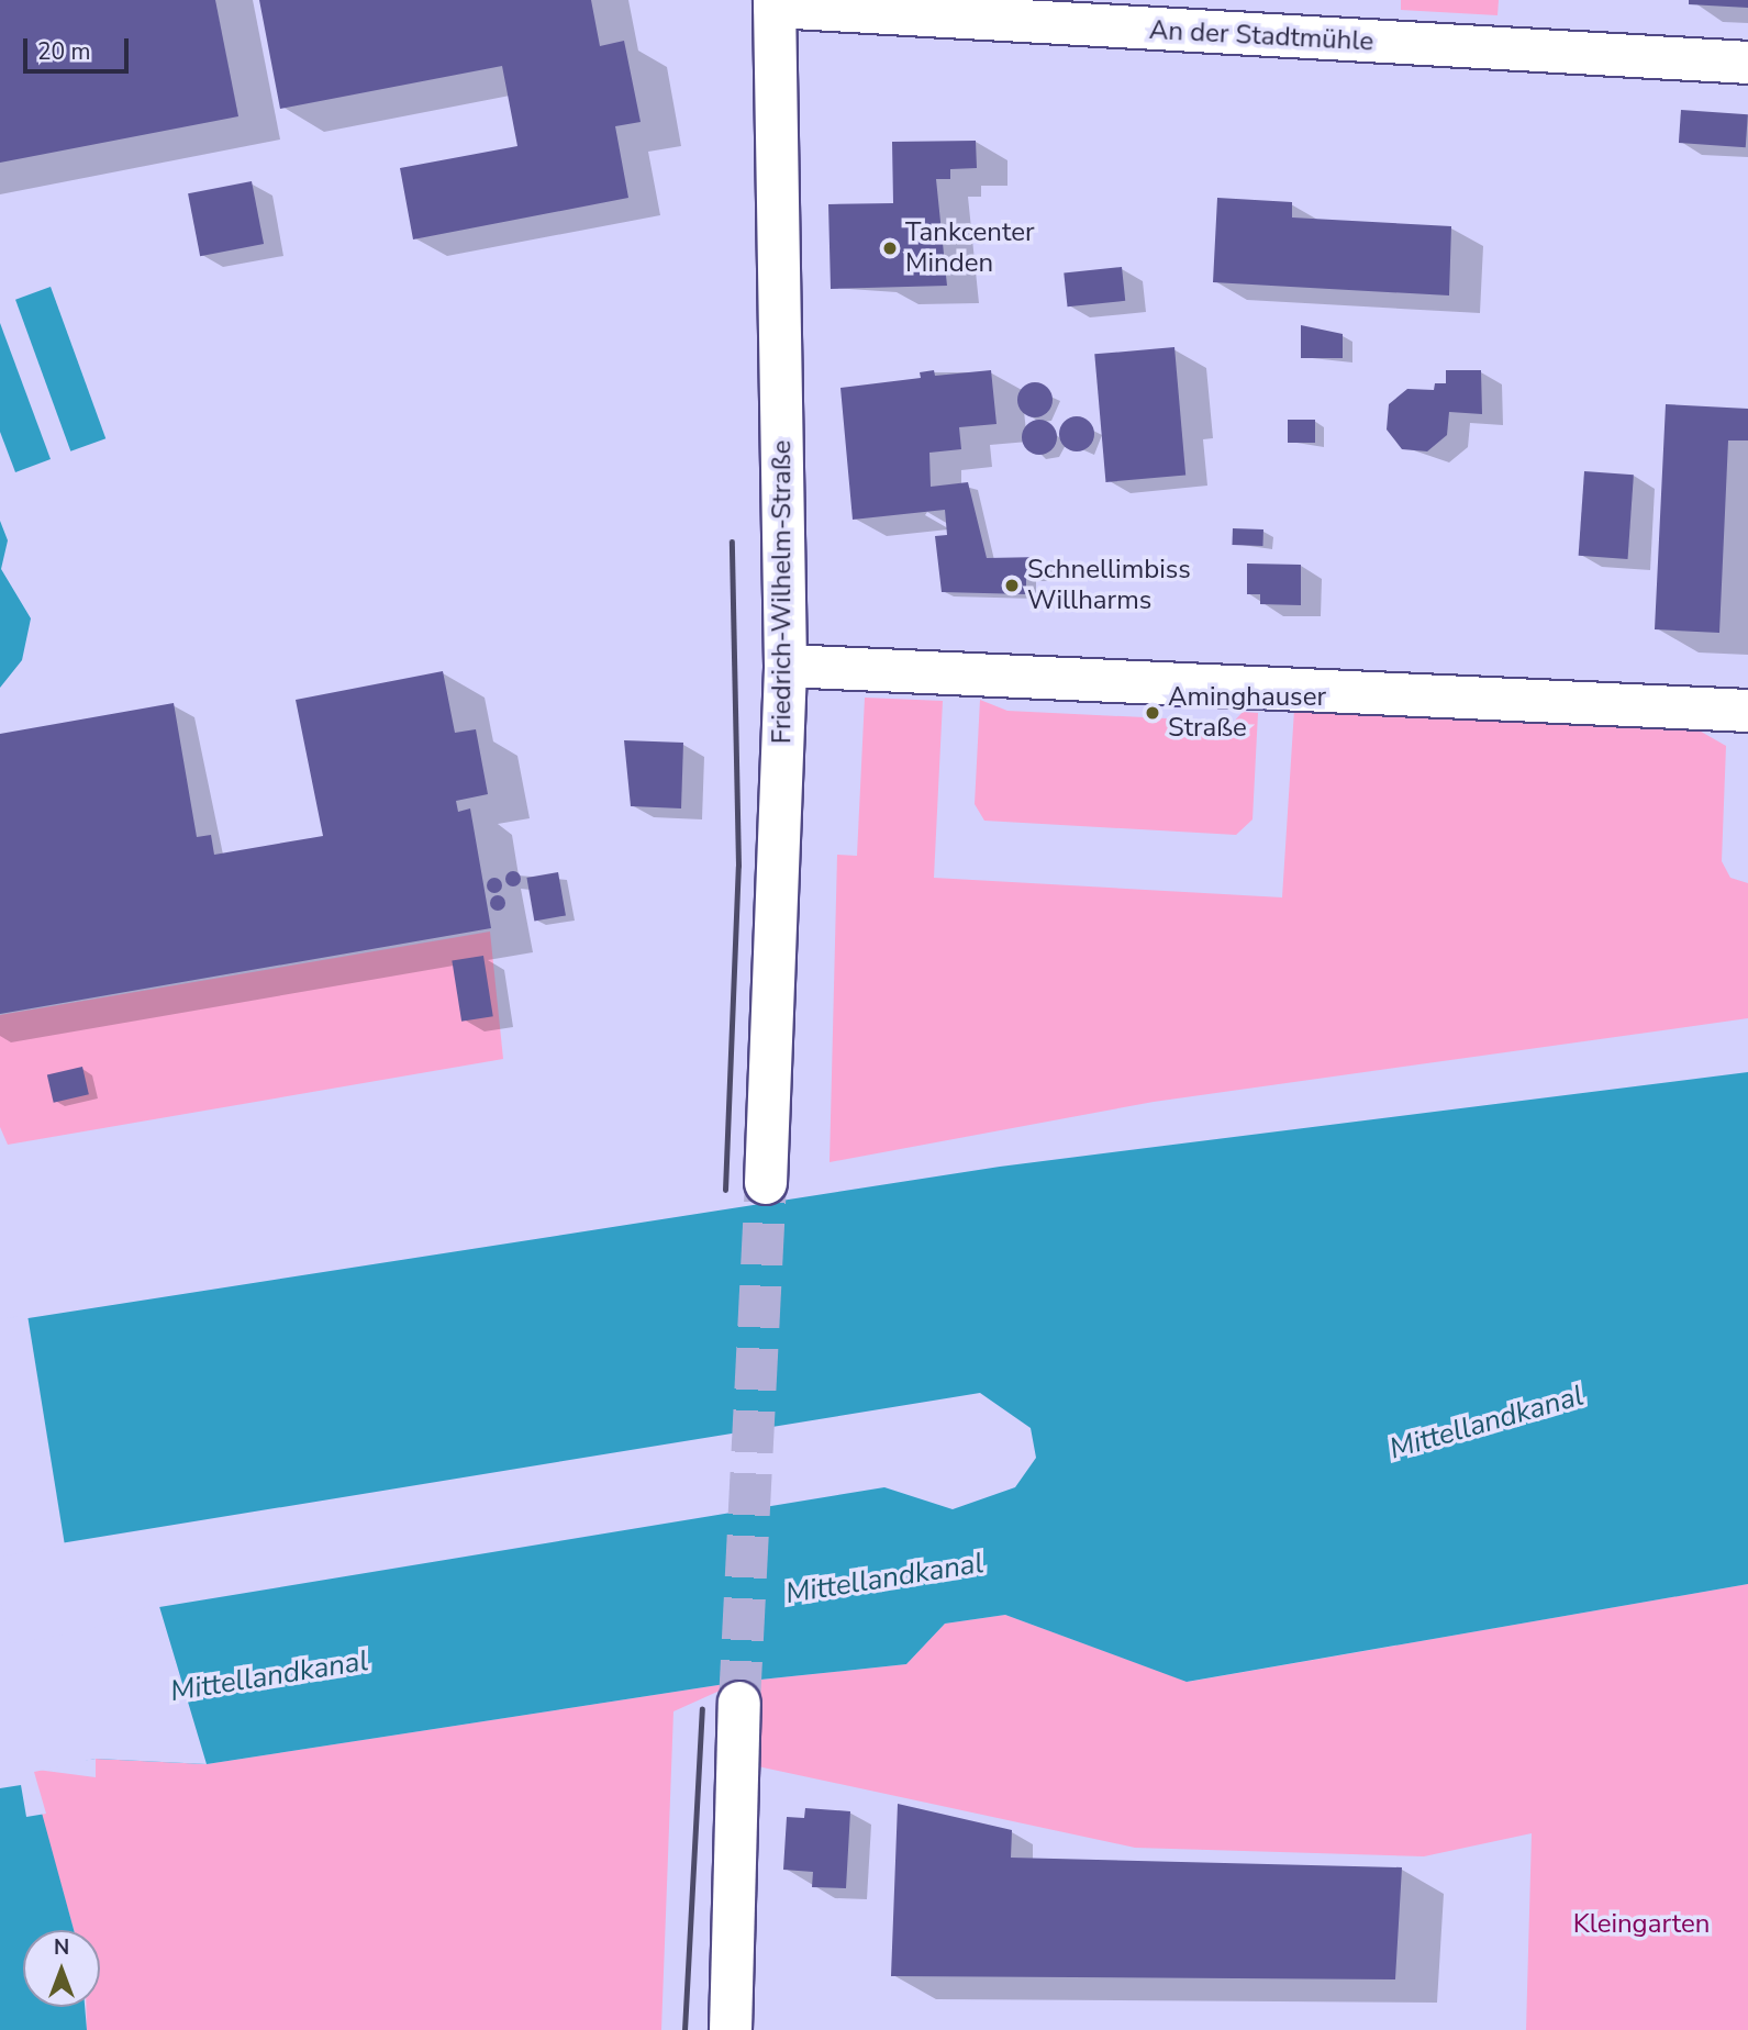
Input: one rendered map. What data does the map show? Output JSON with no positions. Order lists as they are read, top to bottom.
{
  "streets": {
    "street": ["An der Stadtmühle", "Friedrich-Wilhelm-Straße"]
  },
  "crossings": [
    ["An der Stadtmühle", "Friedrich-Wilhelm-Straße"]
  ],
  "water": ["Mittellandkanal"],
  "parks": ["Kleingarten"],
  "places": ["Tankcenter Minden", "Schnellimbiss Willharms", "Aminghauser Straße"],
  "scale_bar": "20 m",
  "north": "top"
}
